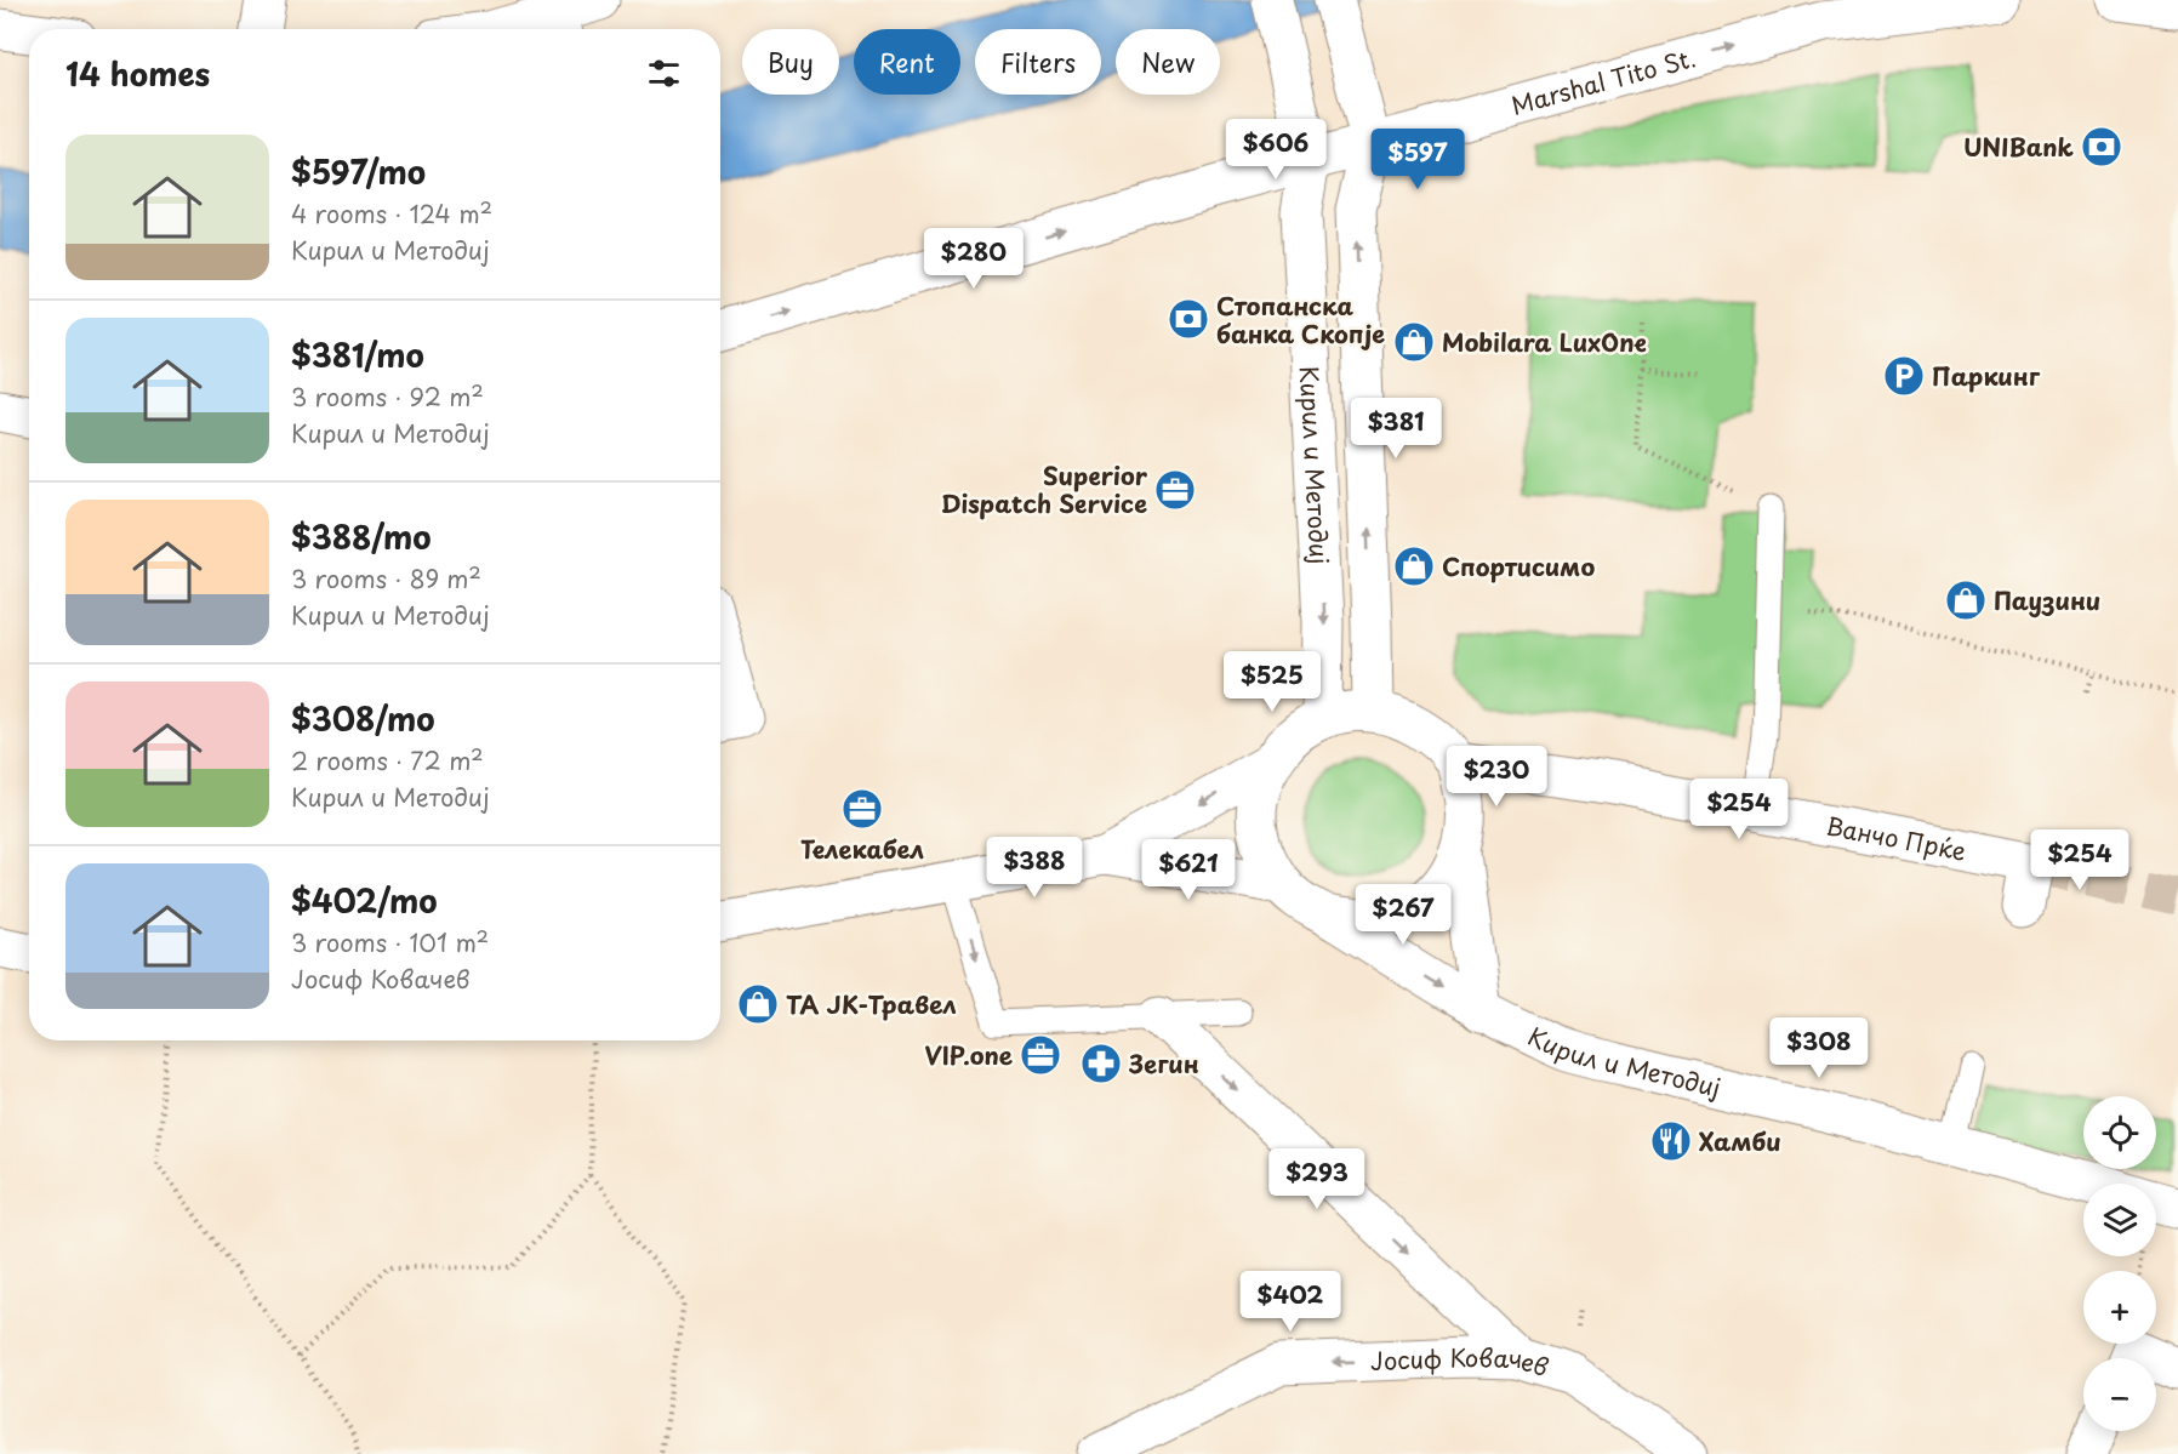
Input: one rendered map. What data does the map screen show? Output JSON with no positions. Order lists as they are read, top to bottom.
{
  "streets": {
    "street": [
      "Marshal Tito St.",
      "Кирил и Методиј",
      "Ванчо Прќе",
      "Јосиф Ковачев"
    ]
  },
  "crossings": [
    ["Marshal Tito St.", "Кирил и Методиј"],
    ["Кирил и Методиј", "Ванчо Прќе"]
  ],
  "one_way": ["Marshal Tito St.", "Јосиф Ковачев"],
  "places": {
    "bank": ["UNIBank", "Стопанска банка Скопје"],
    "shop": [
      "Mobilara LuxOne",
      "Спортисимо",
      "Паузини",
      "ТА ЈК-Травел"
    ],
    "parking": ["Паркинг"],
    "office": ["Superior Dispatch Service", "Телекабел", "VIP.one"],
    "pharmacy": ["Зегин"],
    "restaurant": ["Хамби"]
  },
  "page": {
    "chip": [
      "Buy",
      "Rent",
      "Filters",
      "New"
    ],
    "heading": "14 homes",
    "list": [
      {
        "name": "$597/mo",
        "note": "4 rooms · 124 m² · Кирил и Методиј"
      },
      {
        "name": "$381/mo",
        "note": "3 rooms · 92 m² · Кирил и Методиј"
      },
      {
        "name": "$388/mo",
        "note": "3 rooms · 89 m² · Кирил и Методиј"
      },
      {
        "name": "$308/mo",
        "note": "2 rooms · 72 m² · Кирил и Методиј"
      },
      {
        "name": "$402/mo",
        "note": "3 rooms · 101 m² · Јосиф Ковачев"
      }
    ],
    "price": [
      "$606",
      "$597",
      "$280",
      "$381",
      "$525",
      "$230",
      "$254",
      "$254",
      "$388",
      "$621",
      "$267",
      "$308",
      "$293",
      "$402"
    ],
    "map_buttons": ["+", "−"]
  }
}
